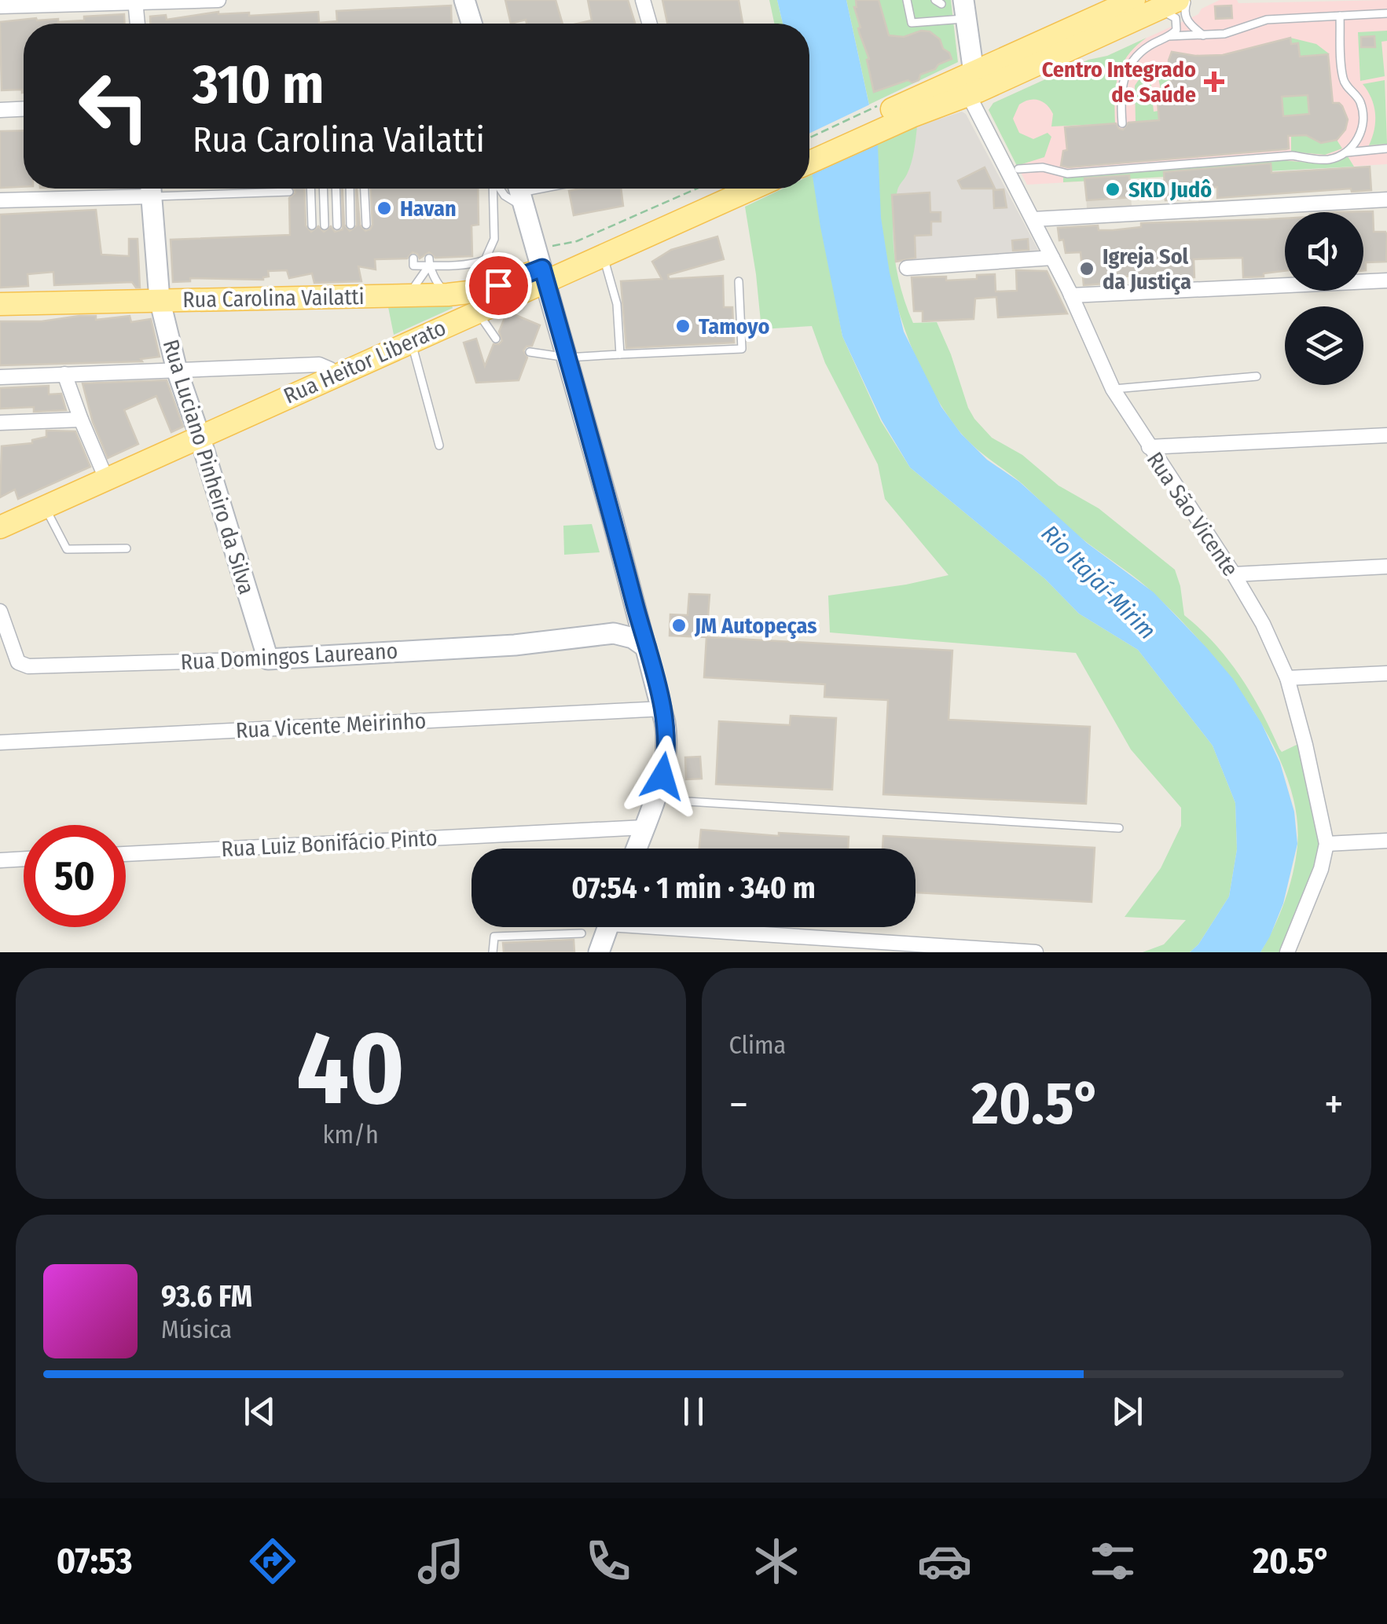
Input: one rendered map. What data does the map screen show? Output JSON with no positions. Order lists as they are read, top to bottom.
{
  "streets": {
    "main road": [
      "Rua Carolina Vailatti",
      "Rua Heitor Liberato",
      "Rua Luciano Pinheiro da Silva",
      "Rua Domingos Laureano"
    ],
    "street": ["Rua São Vicente", "Rua Vicente Meirinho", "Rua Luiz Bonifácio Pinto"]
  },
  "crossings": [
    ["Rua Carolina Vailatti", "Rua Heitor Liberato"],
    ["Rua Carolina Vailatti", "Rua Luciano Pinheiro da Silva"],
    ["Rua Heitor Liberato", "Rua Luciano Pinheiro da Silva"],
    ["Rua Luciano Pinheiro da Silva", "Rua Domingos Laureano"]
  ],
  "water": ["Rio Itajaí-Mirim"],
  "places": {
    "health": ["Centro Integrado de Saúde"],
    "other": [
      "SKD Judô",
      "Havan",
      "Igreja Sol da Justiça",
      "Tamoyo",
      "JM Autopeças"
    ]
  },
  "page": {
    "turn": ["310 m", "Rua Carolina Vailatti"],
    "limit": "50",
    "trip": "07:54 · 1 min · 340 m",
    "tile": [
      ["40", "km/h"],
      "Clima"
    ],
    "heat": ["−", "20.5°", "+"],
    "song": ["93.6 FM", "Música"],
    "tabs": ["07:53", "20.5°"]
  }
}
